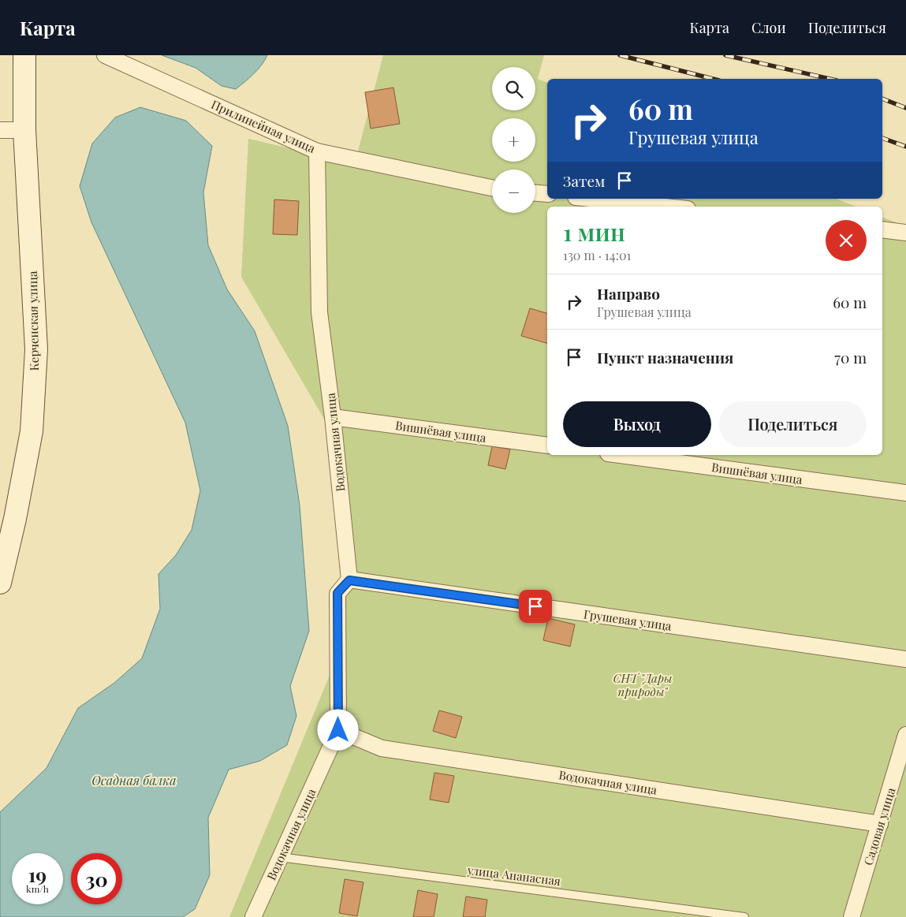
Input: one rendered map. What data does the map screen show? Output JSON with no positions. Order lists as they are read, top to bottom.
{
  "streets": {
    "street": [
      "Прилинейная улица",
      "Керченская улица",
      "Вишнёвая улица",
      "Водокачная улица",
      "Грушевая улица",
      "Садовая улица"
    ],
    "lane": ["улица Ананасная"]
  },
  "crossings": [
    ["Прилинейная улица", "Водокачная улица"],
    ["Вишнёвая улица", "Водокачная улица"],
    ["Водокачная улица", "Грушевая улица"],
    ["Водокачная улица", "Садовая улица"],
    ["Водокачная улица", "улица Ананасная"]
  ],
  "water": ["Осадная балка"],
  "parks": ["СНТ \"Дары природы\""],
  "page": {
    "header": "Карта",
    "nav": ["Карта", "Слои", "Поделиться"],
    "map_buttons": ["+", "−"],
    "turn": ["60 m", "Грушевая улица"],
    "then": "Затем",
    "heading": ["1 мин", "130 m · 14:01"],
    "list": [
      {
        "name": "Направо",
        "note": "Грушевая улица",
        "value": "60 m"
      },
      {
        "name": "Пункт назначения",
        "value": "70 m"
      }
    ],
    "buttons": ["Выход", "Поделиться"],
    "speed": "19 km/h",
    "limit": "30"
  }
}
